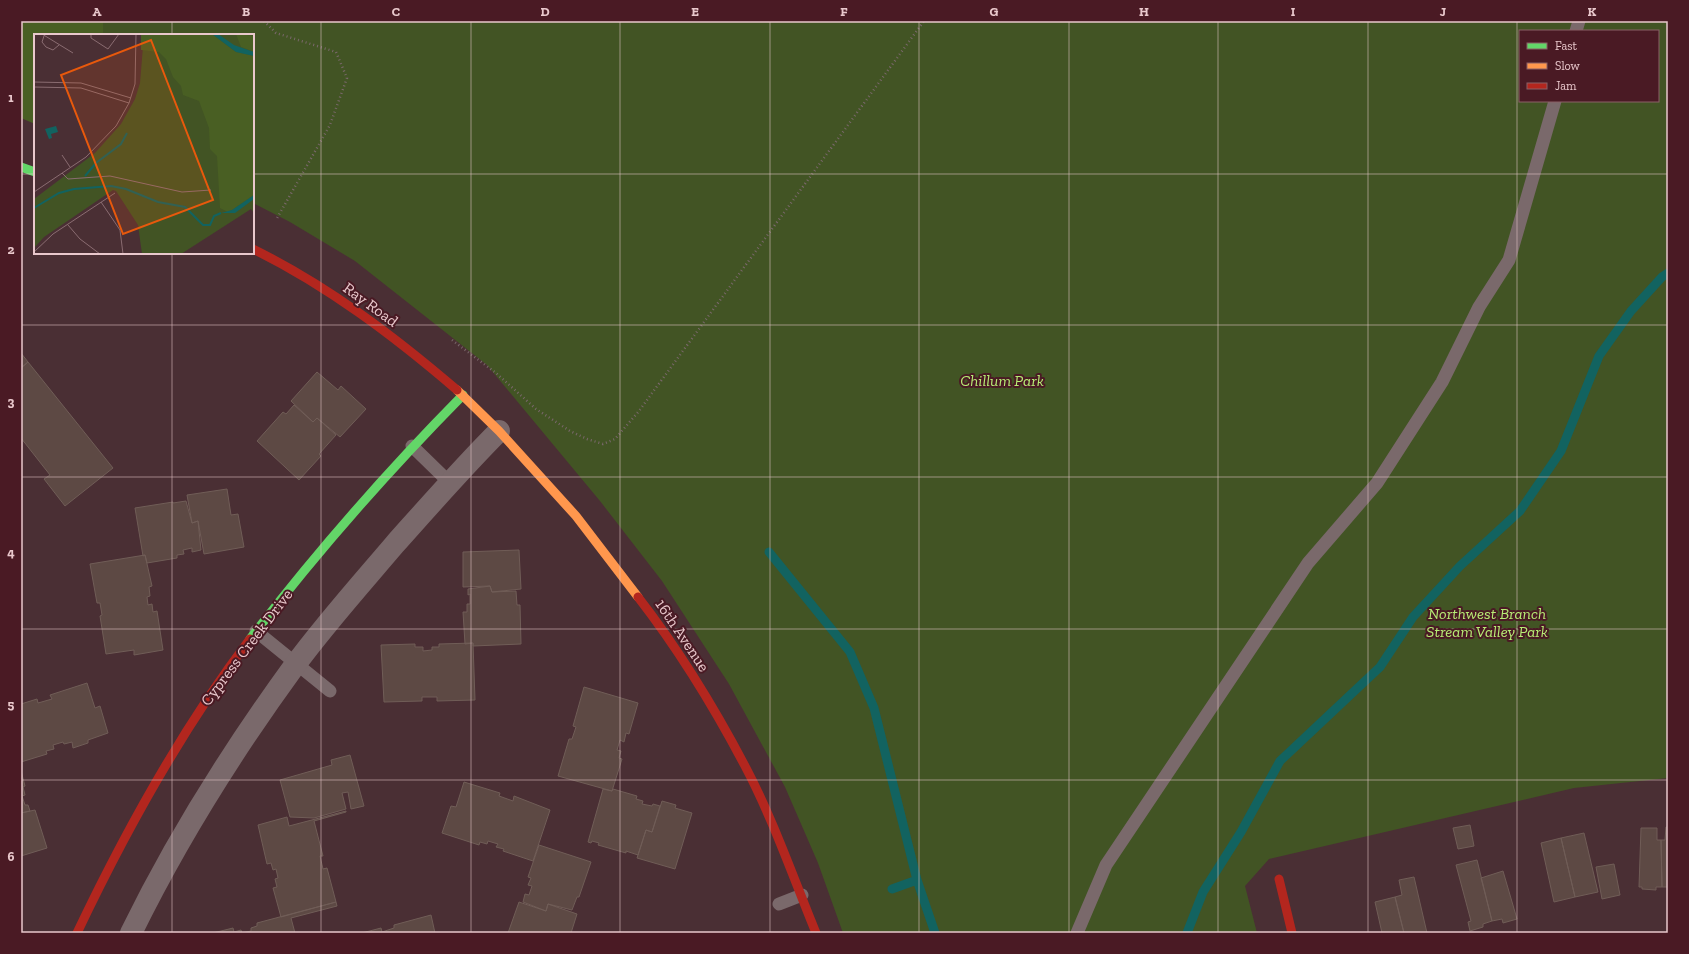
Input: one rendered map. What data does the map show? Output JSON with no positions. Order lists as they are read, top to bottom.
{
  "streets": {
    "street": ["Ray Road", "16th Avenue", "Cypress Creek Drive"]
  },
  "crossings": [
    ["Ray Road", "16th Avenue"],
    ["Ray Road", "Cypress Creek Drive"],
    ["16th Avenue", "Cypress Creek Drive"]
  ],
  "parks": ["Chillum Park", "Northwest Branch Stream Valley Park"],
  "legend": ["Fast", "Slow", "Jam"],
  "grid": {
    "columns": [
      "A",
      "B",
      "C",
      "D",
      "E",
      "F",
      "G",
      "H",
      "I",
      "J",
      "K"
    ],
    "rows": [
      "1",
      "2",
      "3",
      "4",
      "5",
      "6"
    ]
  }
}
